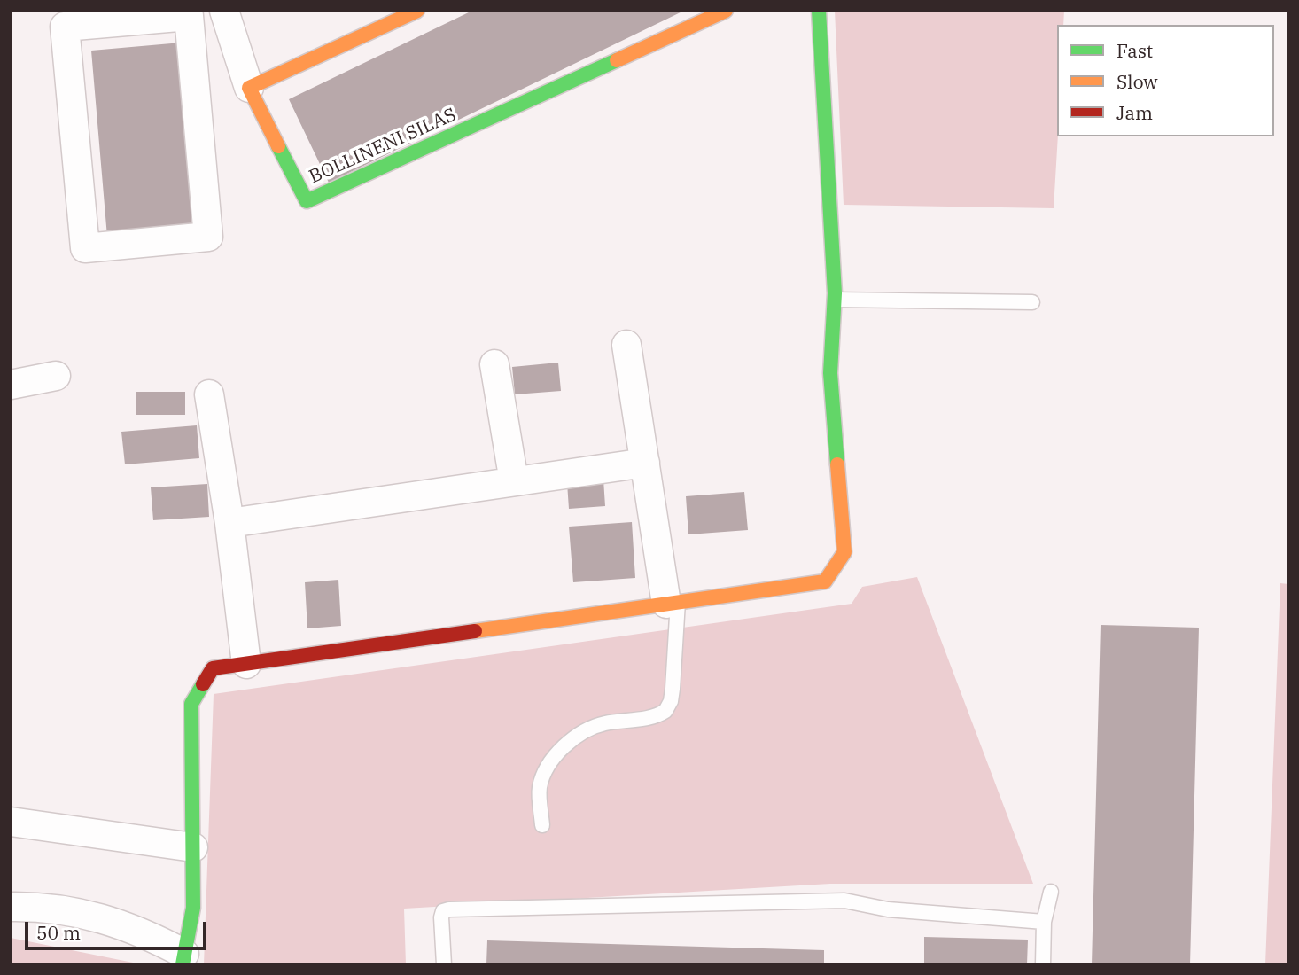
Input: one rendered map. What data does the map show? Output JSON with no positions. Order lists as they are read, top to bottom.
{
  "streets": {
    "street": ["BOLLINENI SILAS"]
  },
  "legend": ["Fast", "Slow", "Jam"],
  "scale_bar": "50 m"
}
